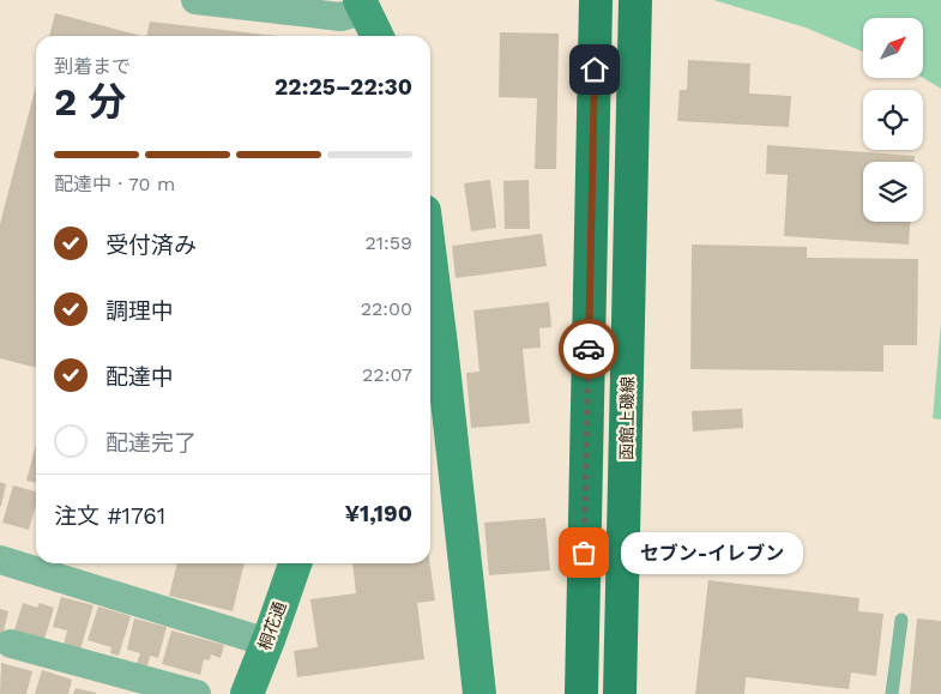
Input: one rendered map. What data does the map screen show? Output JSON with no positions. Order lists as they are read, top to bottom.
{
  "streets": {
    "main road": ["函館上磯線"],
    "street": ["桐花通"]
  },
  "places": ["セブン-イレブン"],
  "north": "top right",
  "page": {
    "heading": ["2 分", "到着まで", "22:25–22:30"],
    "panel": ["注文 #1761", "¥1,190"],
    "bar": "配達中 · 70 m",
    "list": [
      ["受付済み", "21:59"],
      ["調理中", "22:00"],
      ["配達中", "22:07"],
      "配達完了"
    ],
    "bubble": "セブン-イレブン"
  }
}
